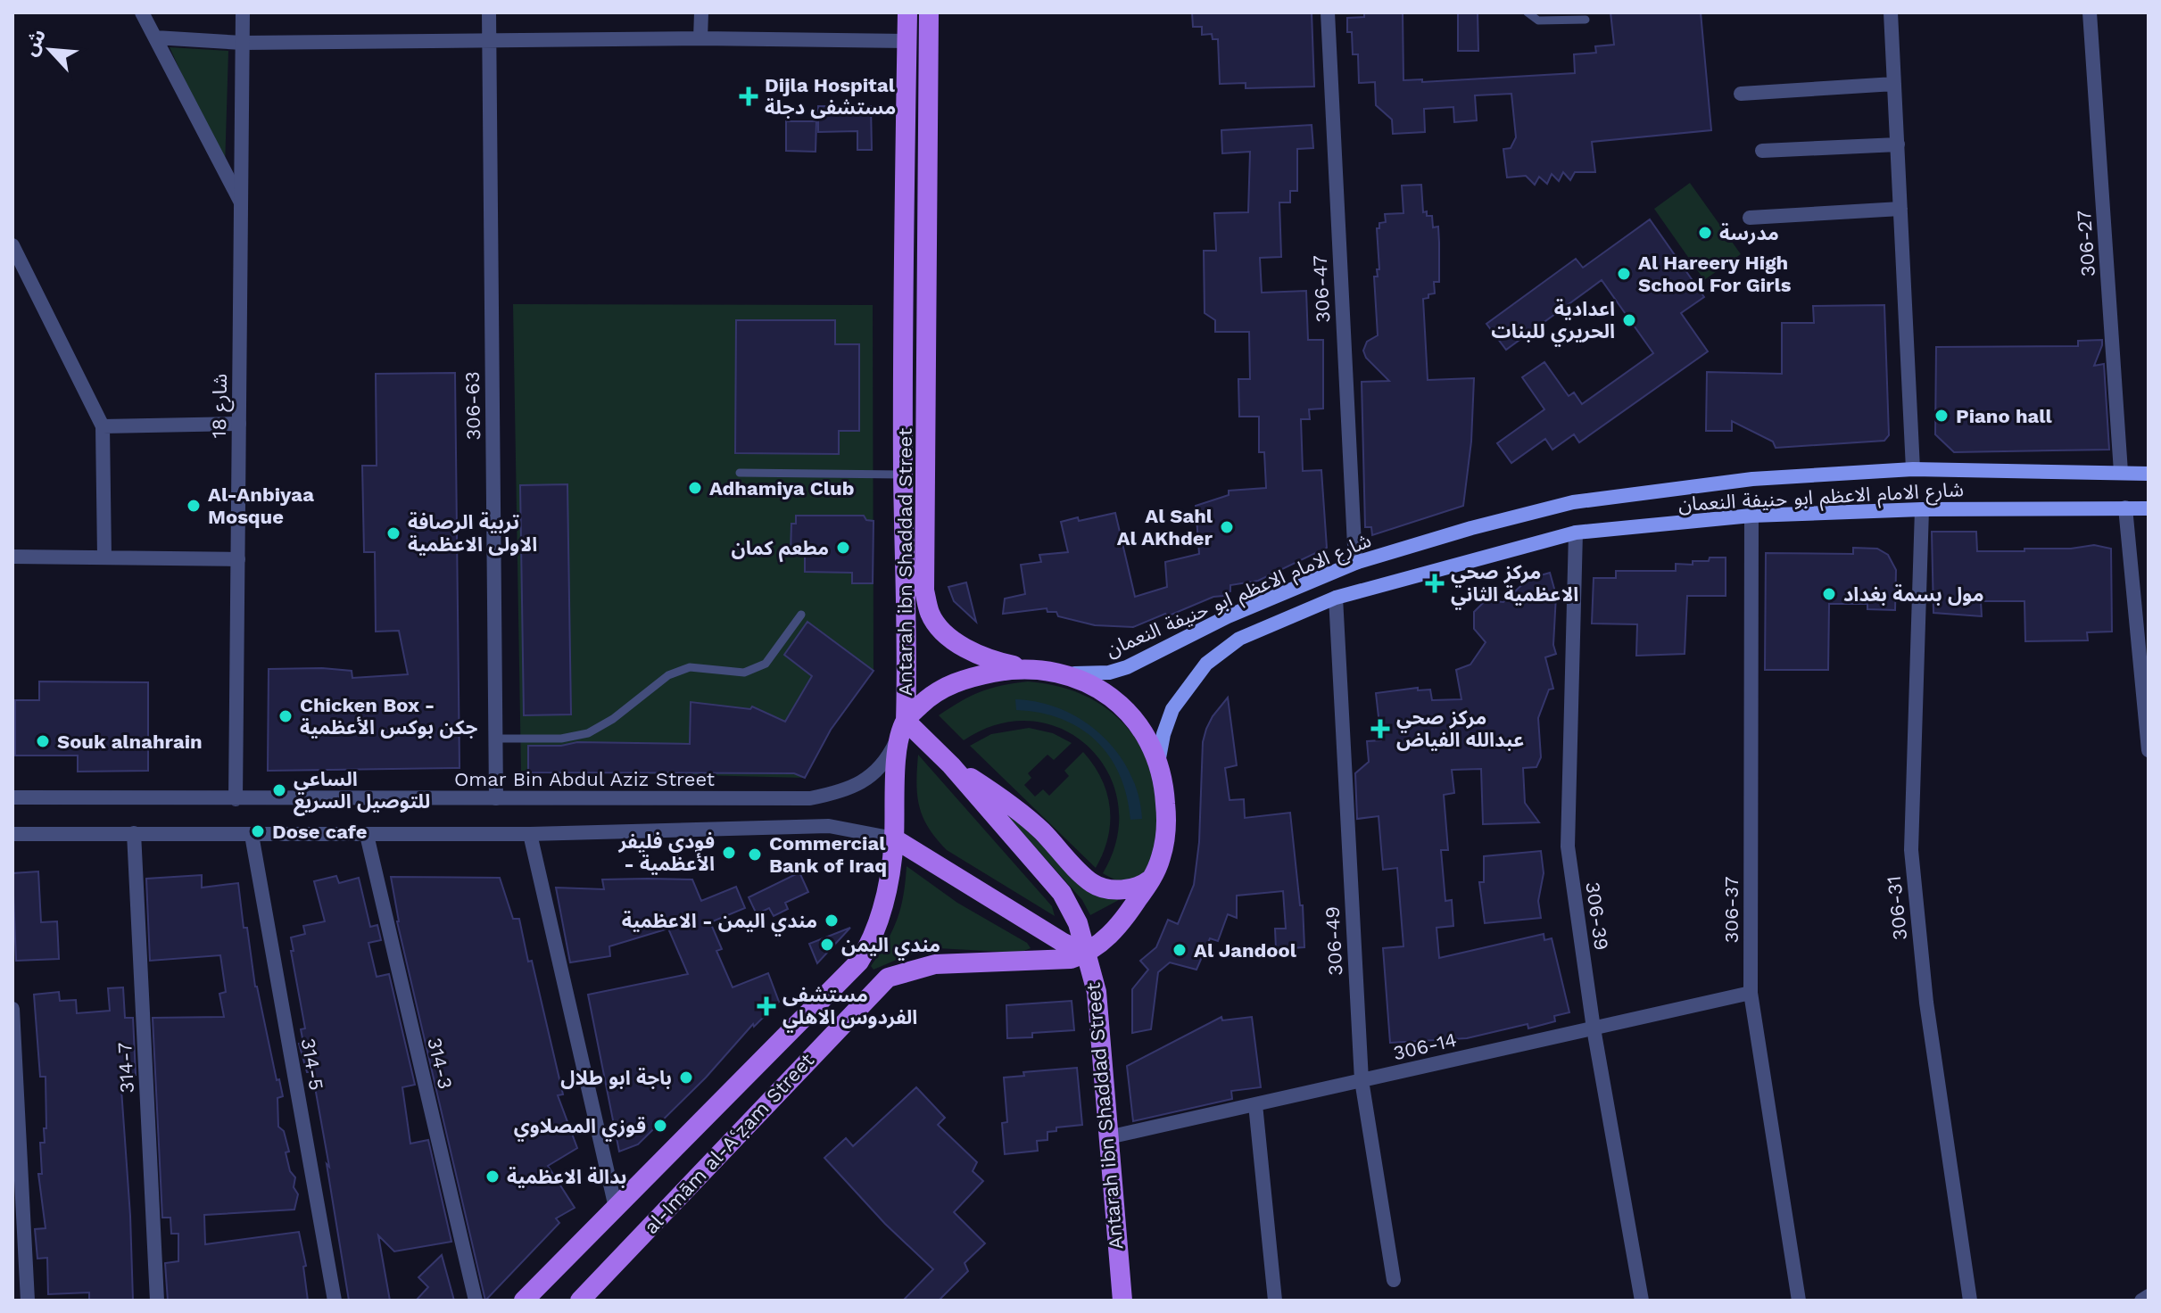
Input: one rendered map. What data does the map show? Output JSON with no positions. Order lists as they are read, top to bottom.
{
  "streets": {
    "main road": ["شارع الامام الاعظم ابو حنيفة النعمان", "Antarah ibn Shaddad Street", "al-Imām al-Aʿẓam Street"],
    "street": [
      "306-27",
      "306-47",
      "شارع 18",
      "306-63",
      "Omar Bin Abdul Aziz Street",
      "306-31",
      "306-37",
      "306-39",
      "306-49",
      "306-14",
      "314-3",
      "314-5",
      "314-7"
    ]
  },
  "crossings": [
    ["306-27", "شارع الامام الاعظم ابو حنيفة النعمان"],
    ["306-47", "شارع الامام الاعظم ابو حنيفة النعمان"],
    ["شارع 18", "Omar Bin Abdul Aziz Street"],
    ["306-63", "Omar Bin Abdul Aziz Street"],
    ["شارع الامام الاعظم ابو حنيفة النعمان", "306-31"],
    ["شارع الامام الاعظم ابو حنيفة النعمان", "306-37"],
    ["شارع الامام الاعظم ابو حنيفة النعمان", "306-39"],
    ["شارع الامام الاعظم ابو حنيفة النعمان", "306-49"],
    ["Antarah ibn Shaddad Street", "Omar Bin Abdul Aziz Street"],
    ["Antarah ibn Shaddad Street", "306-14"],
    ["Antarah ibn Shaddad Street", "al-Imām al-Aʿẓam Street"],
    ["Omar Bin Abdul Aziz Street", "al-Imām al-Aʿẓam Street"],
    ["306-37", "306-14"],
    ["306-39", "306-14"],
    ["306-49", "306-14"]
  ],
  "places": {
    "health": [
      "Dijla Hospital مستشفى دجلة",
      "مركز صحي الاعظمية الثاني",
      "مركز صحي عبدالله الفياض",
      "مستشفى الفردوس الاهلي"
    ],
    "other": [
      "مدرسة",
      "Al Hareery High School For Girls",
      "اعدادية الحريري للبنات",
      "Piano hall",
      "Adhamiya Club",
      "Al-Anbiyaa Mosque",
      "Al Sahl Al AKhder",
      "تربية الرصافة الاولى الاعظمية",
      "مطعم كمان",
      "مول بسمة بغداد",
      "Chicken Box - جكن بوكس الأعظمية",
      "Souk alnahrain",
      "الساعي للتوصيل السريع",
      "Dose cafe",
      "فودي فليفر - الأعظمية",
      "Commercial Bank of Iraq",
      "مندي اليمن - الاعظمية",
      "مندي اليمن",
      "Al Jandool",
      "باجة ابو طلال",
      "قوزي المصلاوي",
      "بدالة الاعظمية"
    ]
  },
  "north": "top left"
}
